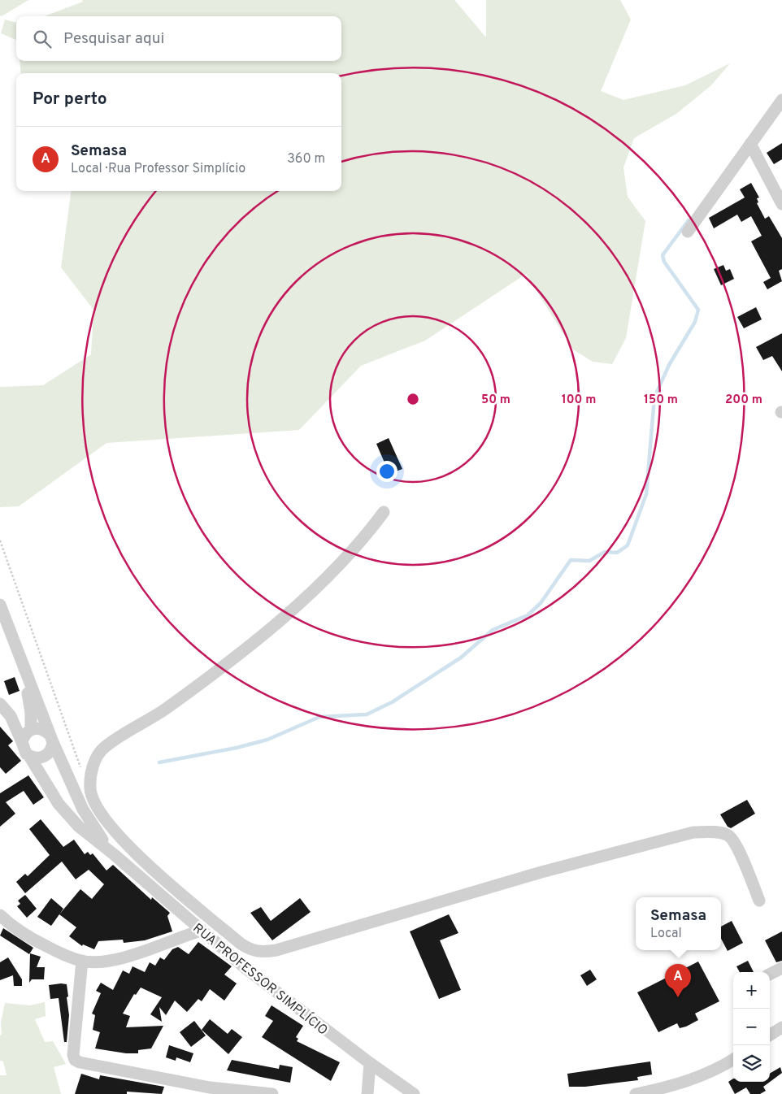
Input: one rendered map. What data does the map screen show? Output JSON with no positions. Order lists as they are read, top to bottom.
{
  "streets": {
    "street": ["RUA PROFESSOR SIMPLÍCIO"]
  },
  "page": {
    "search": "Pesquisar aqui",
    "heading": "Por perto",
    "list": [
      {
        "mark": "A",
        "name": "Semasa",
        "note": "Local · Rua Professor Simplício",
        "value": "360 m"
      }
    ],
    "popup": ["Semasa", "Local"],
    "pins": "A",
    "map_buttons": ["+", "−"]
  },
  "rings": [
    "50 m",
    "100 m",
    "150 m",
    "200 m"
  ]
}
